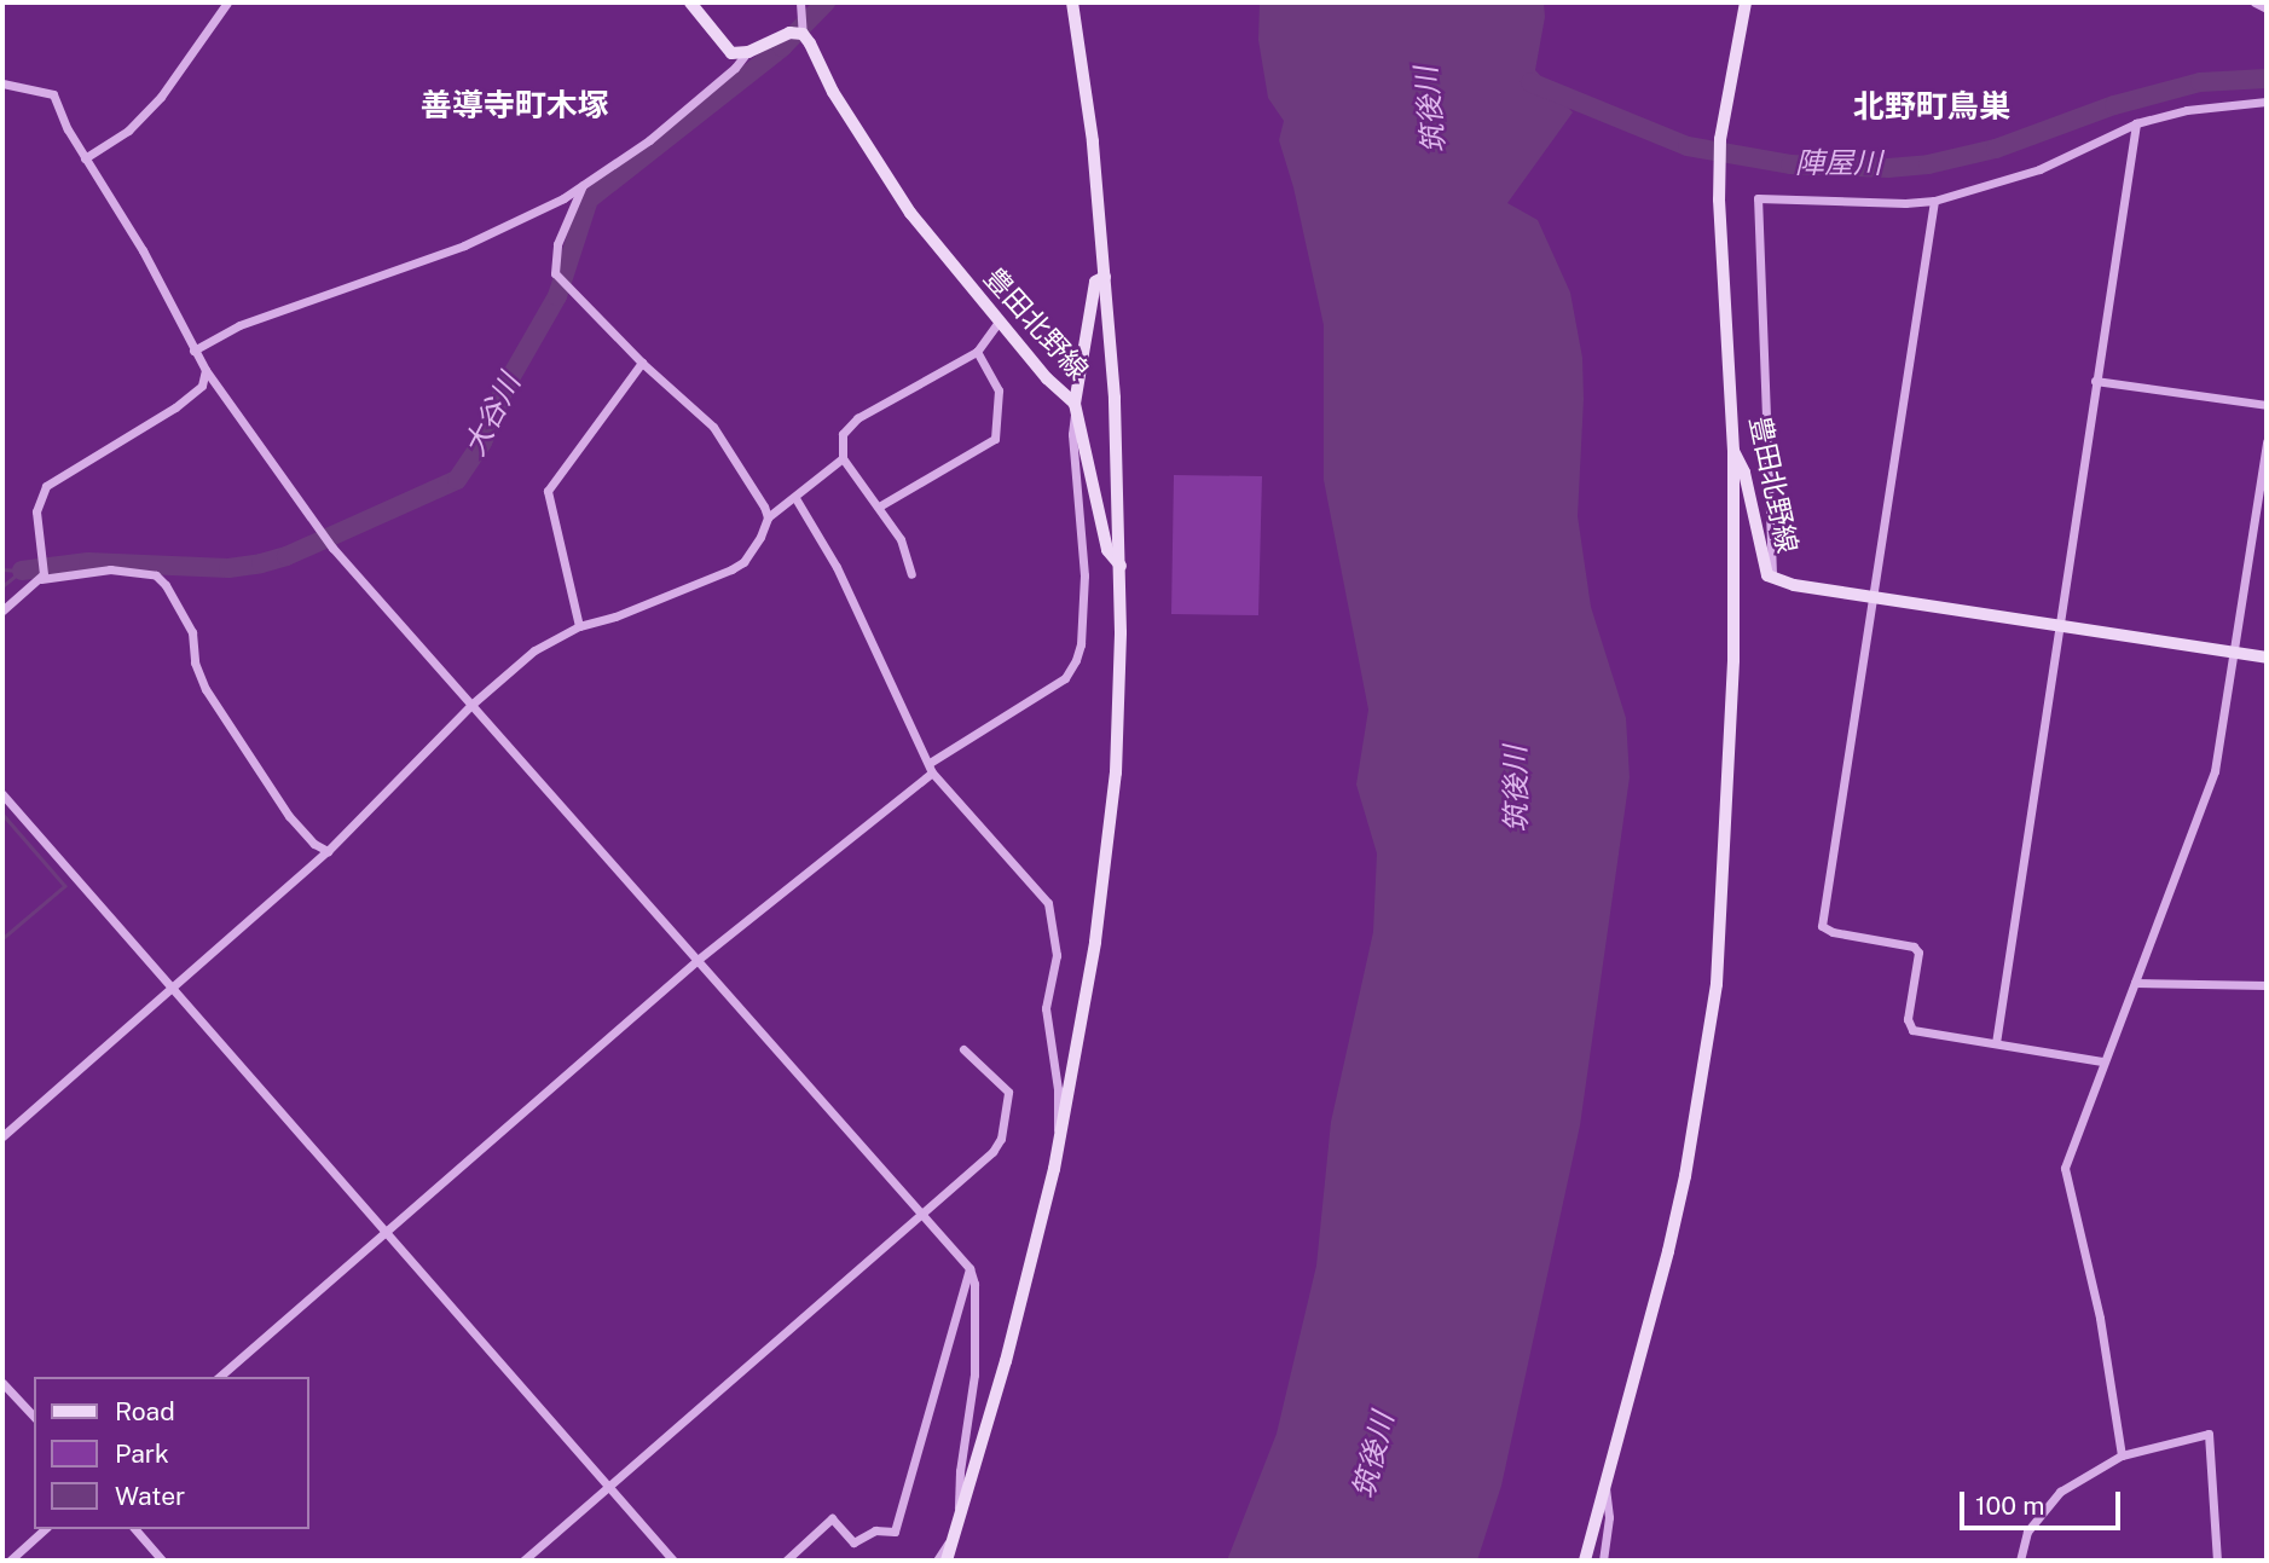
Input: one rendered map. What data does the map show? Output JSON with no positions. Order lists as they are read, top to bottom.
{
  "streets": {
    "main road": ["豊田北野線"]
  },
  "districts": ["善導寺町木塚", "北野町鳥巣"],
  "water": ["筑後川", "陣屋川", "大谷川"],
  "legend": ["Road", "Park", "Water"],
  "scale_bar": "100 m"
}
